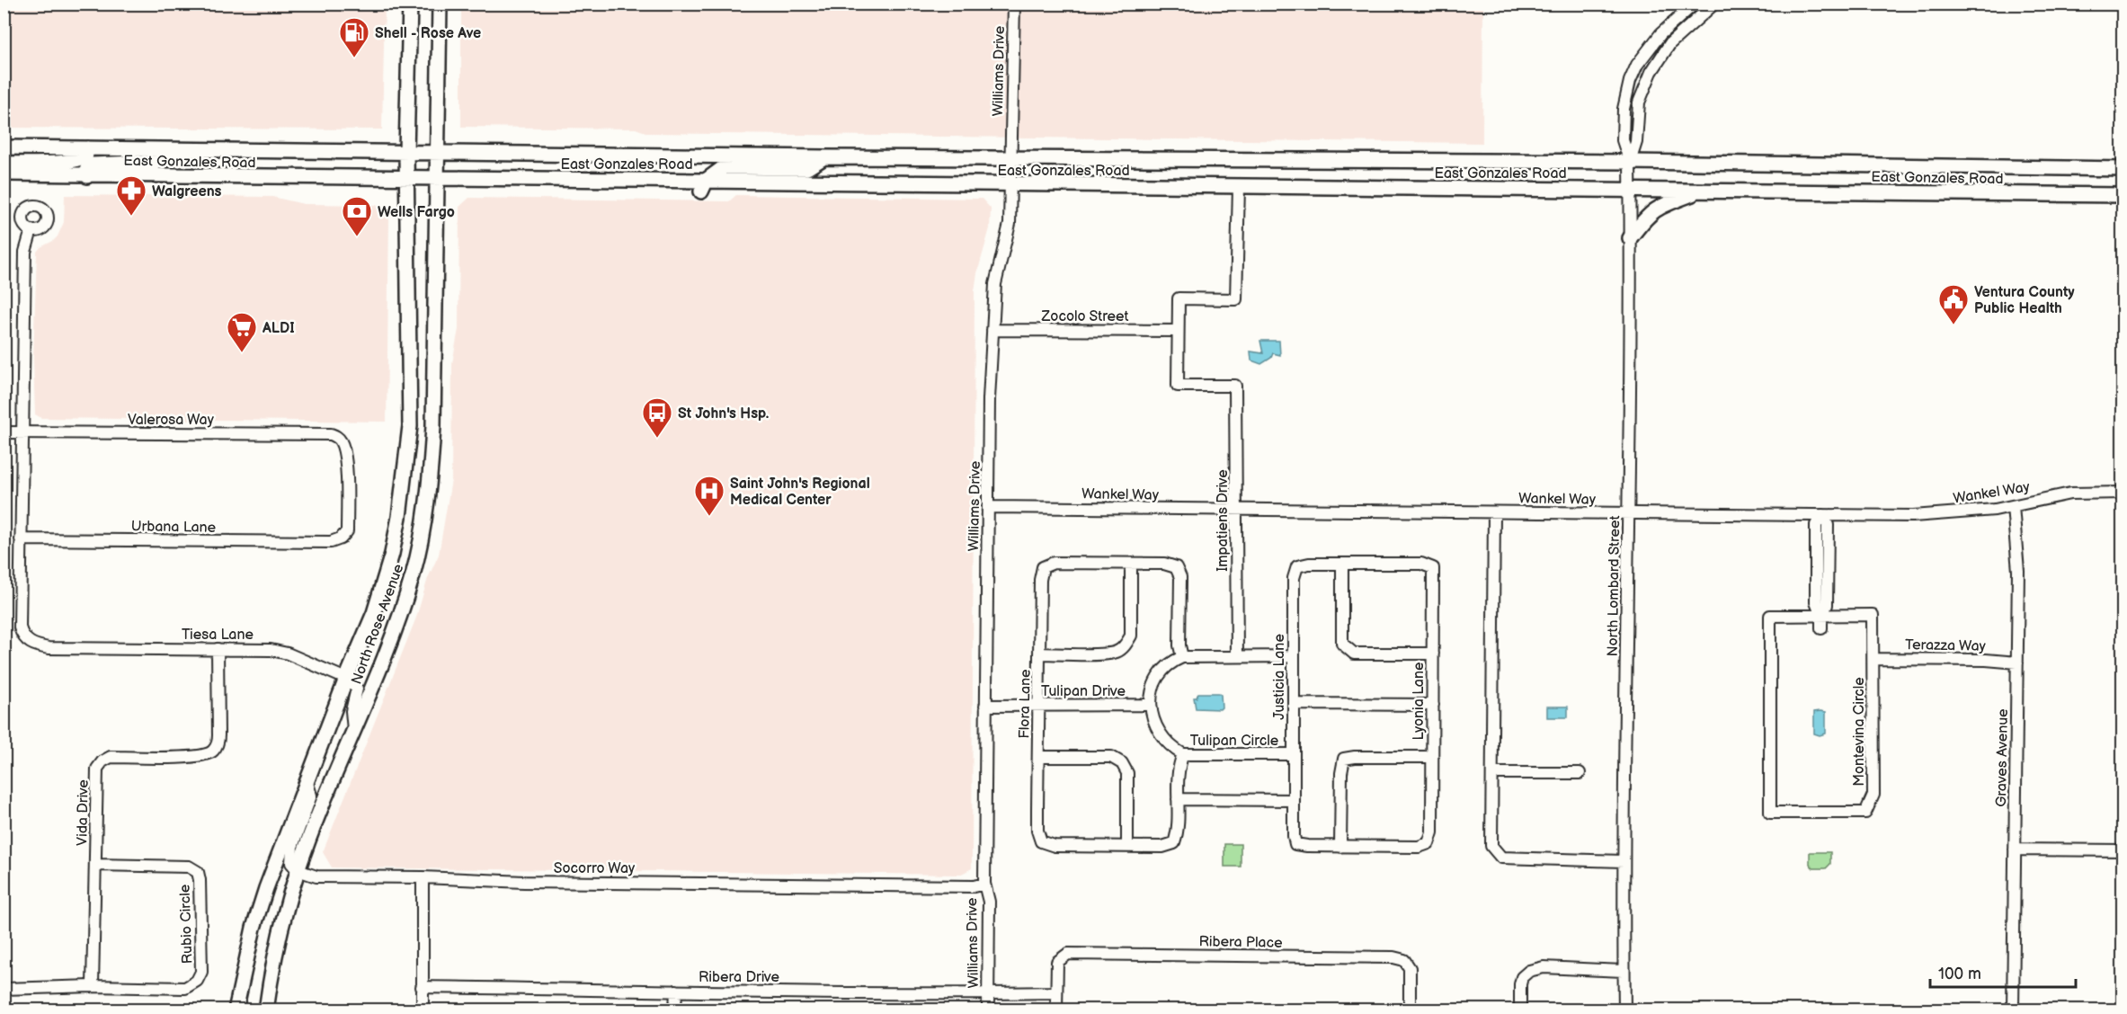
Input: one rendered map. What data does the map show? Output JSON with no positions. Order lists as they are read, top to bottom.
{
  "streets": {
    "main road": ["East Gonzales Road", "North Rose Avenue"],
    "street": [
      "Williams Drive",
      "Zocolo Street",
      "Valerosa Way",
      "Wankel Way",
      "Impatiens Drive",
      "Urbana Lane",
      "North Lombard Street",
      "Tiesa Lane",
      "Terazza Way",
      "Justicia Lane",
      "Tulipan Drive",
      "Lyonia Lane",
      "Flora Lane",
      "Montevina Circle",
      "Tulipan Circle",
      "Graves Avenue",
      "Vida Drive",
      "Socorro Way",
      "Rubio Circle",
      "Ribera Place",
      "Ribera Drive"
    ]
  },
  "crossings": [
    ["Williams Drive", "East Gonzales Road"],
    ["Williams Drive", "Zocolo Street"],
    ["Williams Drive", "Wankel Way"],
    ["Williams Drive", "Tulipan Drive"],
    ["Williams Drive", "Socorro Way"],
    ["Williams Drive", "Ribera Drive"],
    ["East Gonzales Road", "North Lombard Street"],
    ["East Gonzales Road", "North Rose Avenue"],
    ["Zocolo Street", "Impatiens Drive"],
    ["Valerosa Way", "Urbana Lane"],
    ["Wankel Way", "Impatiens Drive"],
    ["Wankel Way", "North Lombard Street"],
    ["Wankel Way", "Graves Avenue"],
    ["Urbana Lane", "Tiesa Lane"],
    ["North Rose Avenue", "Tiesa Lane"],
    ["North Rose Avenue", "Socorro Way"],
    ["Tiesa Lane", "Vida Drive"],
    ["Terazza Way", "Montevina Circle"],
    ["Terazza Way", "Graves Avenue"],
    ["Justicia Lane", "Lyonia Lane"],
    ["Justicia Lane", "Tulipan Circle"],
    ["Tulipan Drive", "Flora Lane"],
    ["Tulipan Drive", "Tulipan Circle"],
    ["Vida Drive", "Rubio Circle"],
    ["Ribera Place", "Ribera Drive"]
  ],
  "places": {
    "fuel station": ["Shell - Rose Ave"],
    "pharmacy": ["Walgreens"],
    "bank": ["Wells Fargo"],
    "public building": ["Ventura County Public Health"],
    "supermarket": ["ALDI"],
    "bus stop": ["St John's Hsp."],
    "hospital": ["Saint John's Regional Medical Center"]
  },
  "scale_bar": "100 m"
}
